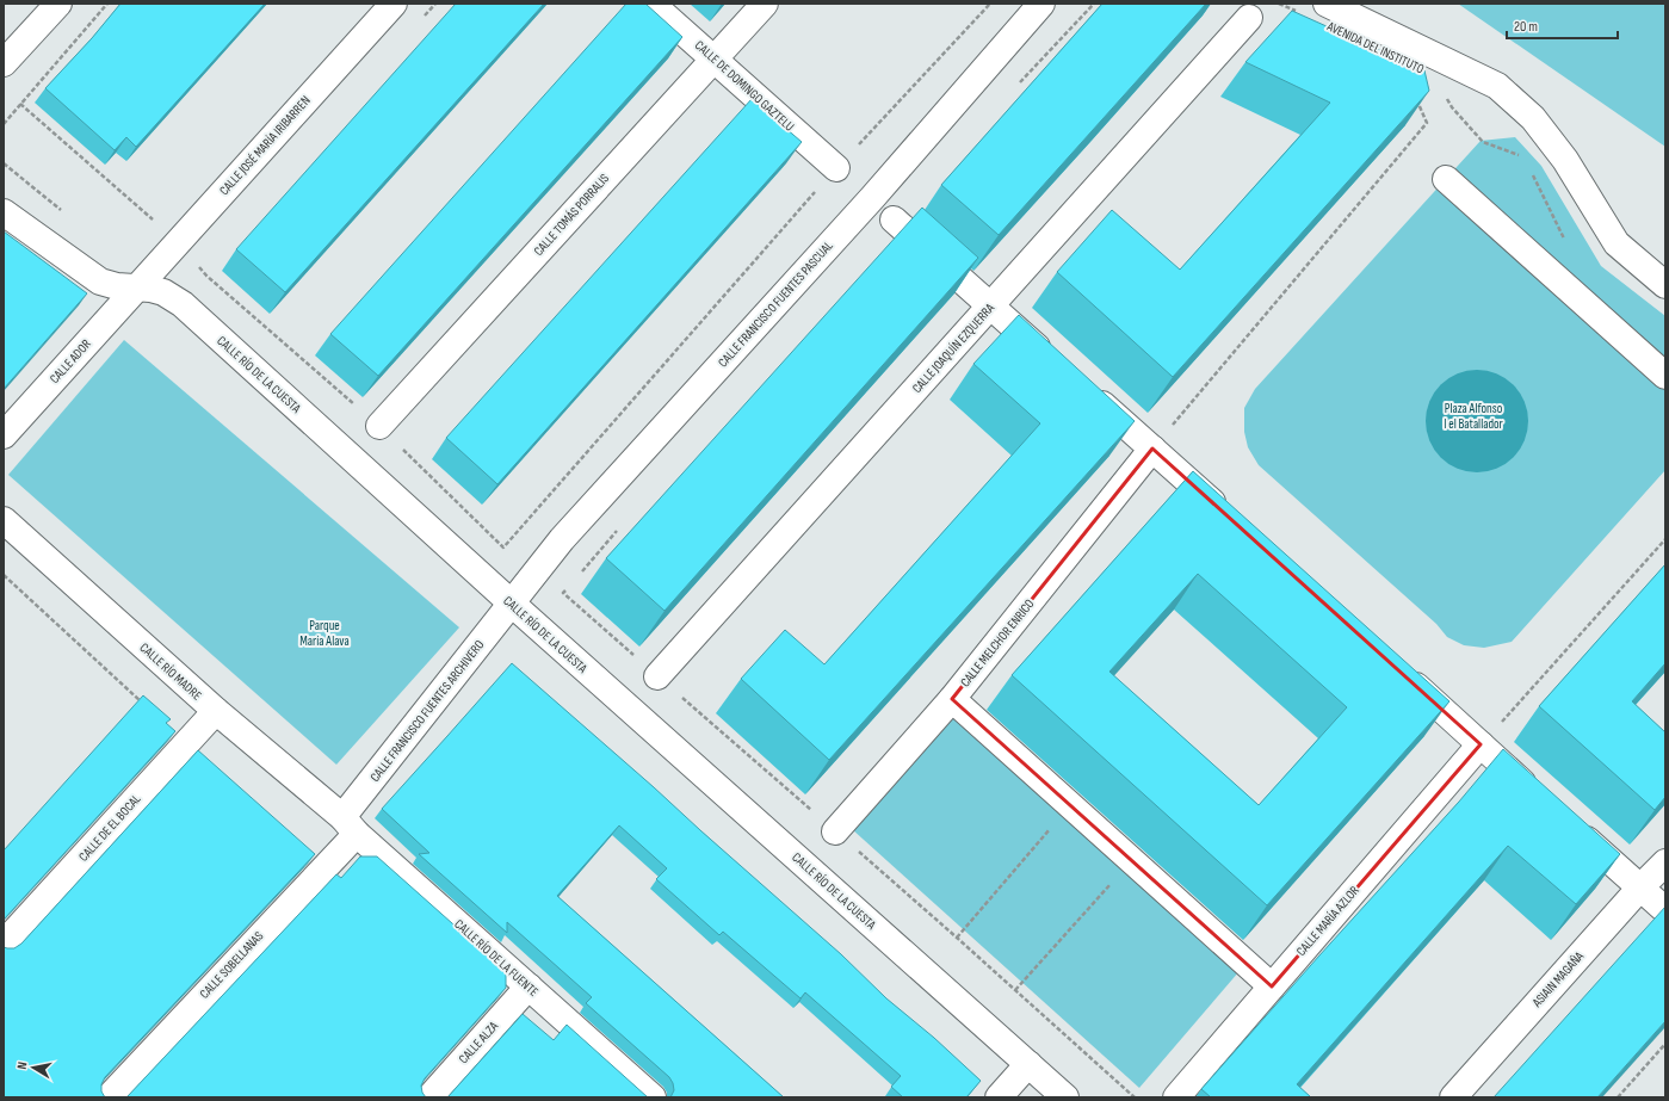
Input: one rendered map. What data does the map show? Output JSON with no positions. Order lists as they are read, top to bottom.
{
  "streets": {
    "street": [
      "AVENIDA DEL INSTITUTO",
      "CALLE DE DOMINGO GAZTELU",
      "CALLE JOSÉ MARÍA IRIBARREN",
      "CALLE TOMÁS PORRALIS",
      "CALLE FRANCISCO FUENTES PASCUAL",
      "CALLE JOAQUÍN EZQUERRA",
      "CALLE ADOR",
      "CALLE RÍO DE LA CUESTA",
      "CALLE MELCHOR ENRICO",
      "CALLE RÍO MADRE",
      "CALLE FRANCISCO FUENTES ARCHIVERO",
      "CALLE DE EL BOCAL",
      "CALLE MARÍA AZLOR",
      "CALLE RÍO DE LA FUENTE",
      "CALLE SOBELLANAS",
      "ASIAIN MAGAÑA",
      "CALLE ALZA"
    ]
  },
  "crossings": [
    ["CALLE DE DOMINGO GAZTELU", "CALLE TOMÁS PORRALIS"],
    ["CALLE JOSÉ MARÍA IRIBARREN", "CALLE ADOR"],
    ["CALLE JOSÉ MARÍA IRIBARREN", "CALLE RÍO DE LA CUESTA"],
    ["CALLE FRANCISCO FUENTES PASCUAL", "CALLE RÍO DE LA CUESTA"],
    ["CALLE FRANCISCO FUENTES PASCUAL", "CALLE FRANCISCO FUENTES ARCHIVERO"],
    ["CALLE ADOR", "CALLE RÍO DE LA CUESTA"],
    ["CALLE RÍO DE LA CUESTA", "CALLE FRANCISCO FUENTES ARCHIVERO"],
    ["CALLE RÍO MADRE", "CALLE FRANCISCO FUENTES ARCHIVERO"],
    ["CALLE RÍO MADRE", "CALLE DE EL BOCAL"],
    ["CALLE RÍO MADRE", "CALLE RÍO DE LA FUENTE"],
    ["CALLE RÍO MADRE", "CALLE SOBELLANAS"],
    ["CALLE FRANCISCO FUENTES ARCHIVERO", "CALLE RÍO DE LA FUENTE"],
    ["CALLE FRANCISCO FUENTES ARCHIVERO", "CALLE SOBELLANAS"],
    ["CALLE RÍO DE LA FUENTE", "CALLE SOBELLANAS"],
    ["CALLE RÍO DE LA FUENTE", "CALLE ALZA"]
  ],
  "parks": ["Plaza Alfonso I el Batallador", "Parque María Alava"],
  "scale_bar": "20 m",
  "north": "left"
}
